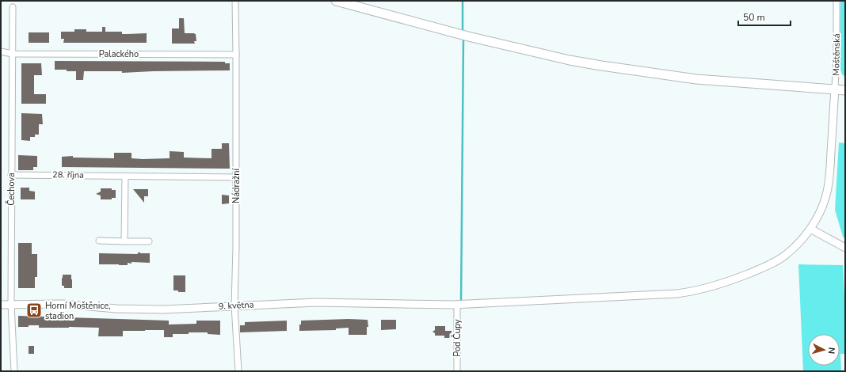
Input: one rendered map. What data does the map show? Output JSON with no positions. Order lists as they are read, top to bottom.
{
  "streets": {
    "street": [
      "Palackého",
      "Moštěnská",
      "28. října",
      "Nádražní",
      "Čechova",
      "9. května",
      "Pod Čupy"
    ]
  },
  "crossings": [
    ["Palackého", "Nádražní"],
    ["Palackého", "Čechova"],
    ["Moštěnská", "9. května"],
    ["28. října", "Nádražní"],
    ["28. října", "Čechova"],
    ["Nádražní", "9. května"],
    ["Čechova", "9. května"],
    ["9. května", "Pod Čupy"]
  ],
  "places": {
    "bus stop": ["Horní Moštěnice, stadion"]
  },
  "scale_bar": "50 m",
  "north": "right"
}
